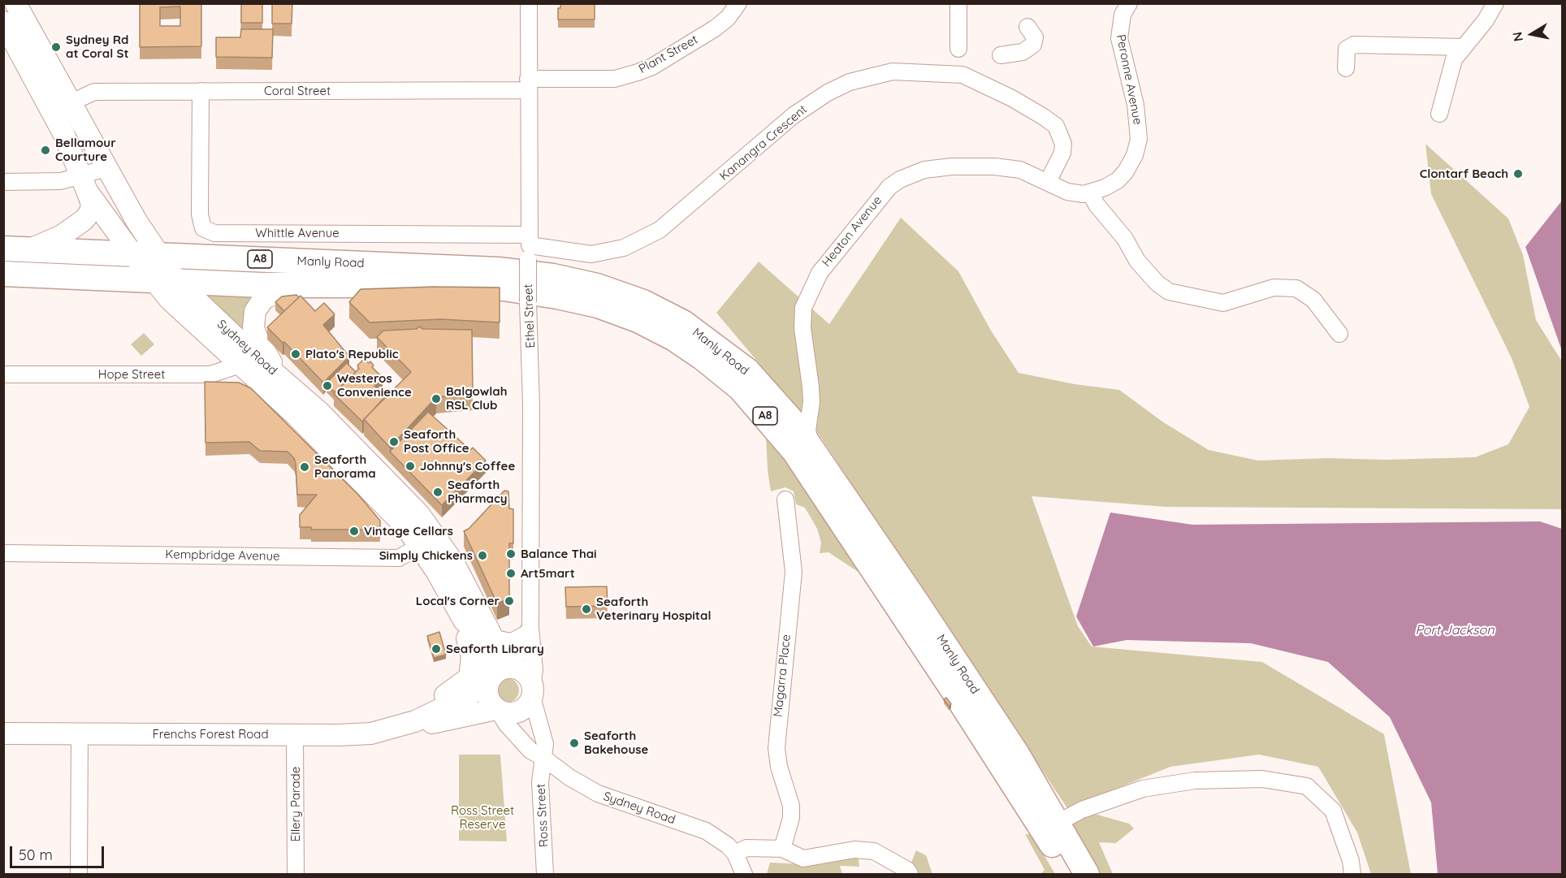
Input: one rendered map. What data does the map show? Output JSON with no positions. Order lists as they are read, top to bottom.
{
  "streets": {
    "highway": ["A8", "Manly Road"],
    "main road": ["Sydney Road", "Frenchs Forest Road"],
    "street": [
      "Plant Street",
      "Peronne Avenue",
      "Coral Street",
      "Kanangra Crescent",
      "Heaton Avenue",
      "Whittle Avenue",
      "Ethel Street",
      "Hope Street",
      "Kempbridge Avenue",
      "Magarra Place",
      "Ellery Parade",
      "Ross Street"
    ]
  },
  "crossings": [
    ["Plant Street", "Coral Street"],
    ["Plant Street", "Ethel Street"],
    ["Peronne Avenue", "Heaton Avenue"],
    ["Coral Street", "Whittle Avenue"],
    ["Coral Street", "Ethel Street"],
    ["Coral Street", "Sydney Road"],
    ["Kanangra Crescent", "Heaton Avenue"],
    ["Kanangra Crescent", "Whittle Avenue"],
    ["Kanangra Crescent", "Ethel Street"],
    ["Heaton Avenue", "Manly Road"],
    ["Whittle Avenue", "Ethel Street"],
    ["A8", "Manly Road"],
    ["A8", "Sydney Road"],
    ["Manly Road", "Sydney Road"],
    ["Ethel Street", "Sydney Road"],
    ["Ethel Street", "Frenchs Forest Road"],
    ["Sydney Road", "Hope Street"],
    ["Sydney Road", "Kempbridge Avenue"],
    ["Sydney Road", "Frenchs Forest Road"],
    ["Sydney Road", "Ross Street"],
    ["Frenchs Forest Road", "Ellery Parade"]
  ],
  "water": ["Port Jackson"],
  "parks": ["Ross Street Reserve"],
  "places": [
    "Sydney Rd at Coral St",
    "Bellamour Courture",
    "Clontarf Beach",
    "Plato's Republic",
    "Westeros Convenience",
    "Balgowlah RSL Club",
    "Seaforth Post Office",
    "Johnny's Coffee",
    "Seaforth Panorama",
    "Seaforth Pharmacy",
    "Vintage Cellars",
    "Balance Thai",
    "Simply Chickens",
    "Art5mart",
    "Local's Corner",
    "Seaforth Veterinary Hospital",
    "Seaforth Library",
    "Seaforth Bakehouse"
  ],
  "scale_bar": "50 m",
  "north": "left"
}
